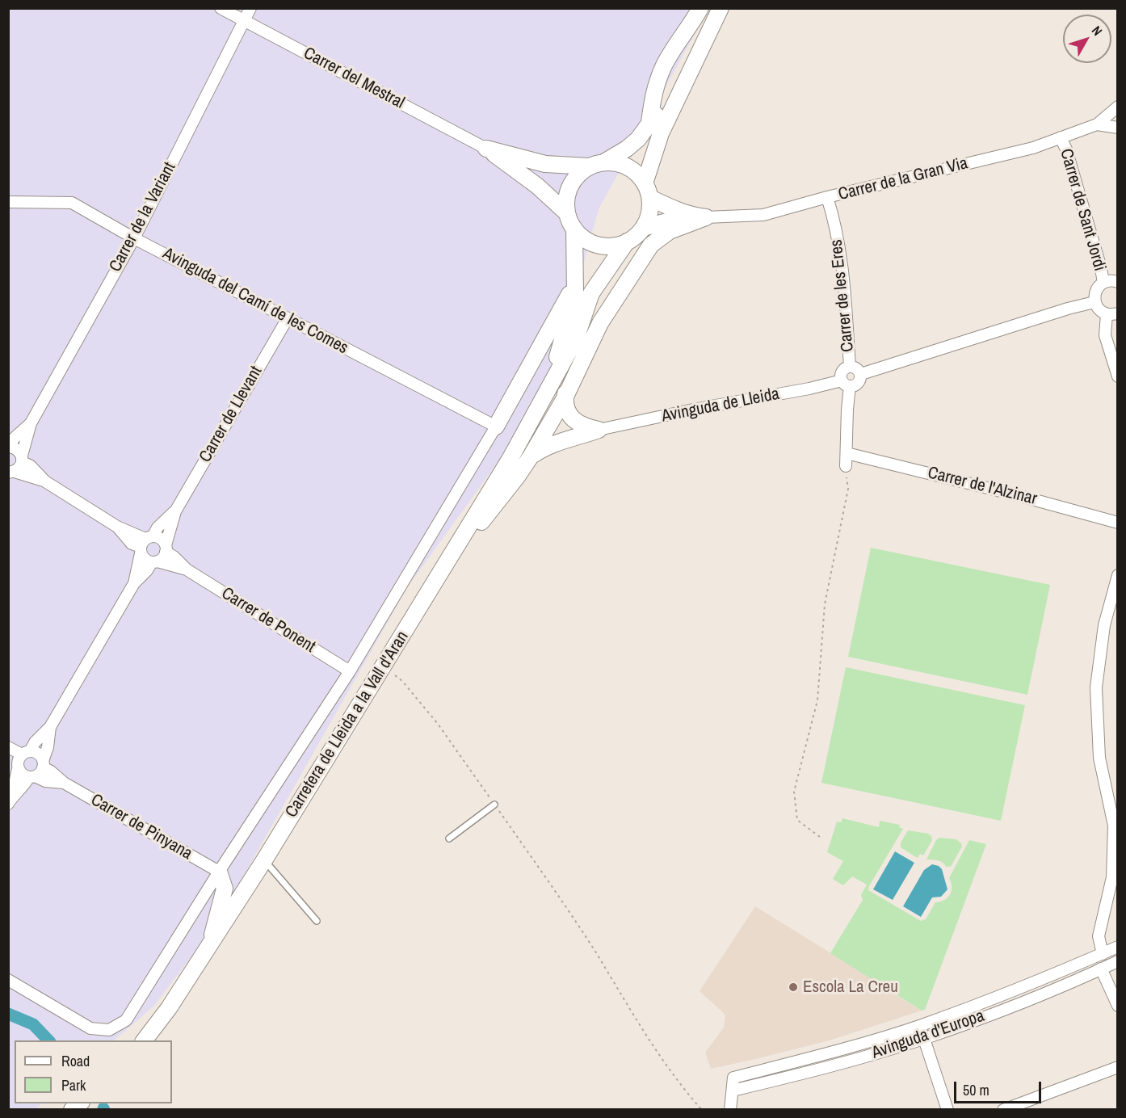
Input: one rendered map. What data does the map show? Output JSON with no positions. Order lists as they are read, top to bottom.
{
  "streets": {
    "main road": ["Carretera de Lleida a la Vall d'Aran"],
    "street": [
      "Carrer del Mestral",
      "Carrer de la Gran Via",
      "Carrer de Sant Jordi",
      "Carrer de la Variant",
      "Carrer de les Eres",
      "Avinguda del Camí de les Comes",
      "Avinguda de Lleida",
      "Carrer de Llevant",
      "Carrer de l'Alzinar",
      "Carrer de Ponent",
      "Carrer de Pinyana",
      "Avinguda d'Europa"
    ]
  },
  "crossings": [
    ["Carrer del Mestral", "Carrer de la Variant"],
    ["Carrer de la Gran Via", "Carrer de Sant Jordi"],
    ["Carrer de la Gran Via", "Carrer de les Eres"],
    ["Carrer de la Variant", "Avinguda del Camí de les Comes"],
    ["Carrer de les Eres", "Avinguda de Lleida"],
    ["Avinguda del Camí de les Comes", "Carrer de Llevant"],
    ["Carrer de Llevant", "Carrer de Ponent"],
    ["Carrer de Llevant", "Carrer de Pinyana"]
  ],
  "places": ["Escola La Creu"],
  "legend": ["Road", "Park"],
  "scale_bar": "50 m",
  "north": "top right"
}
